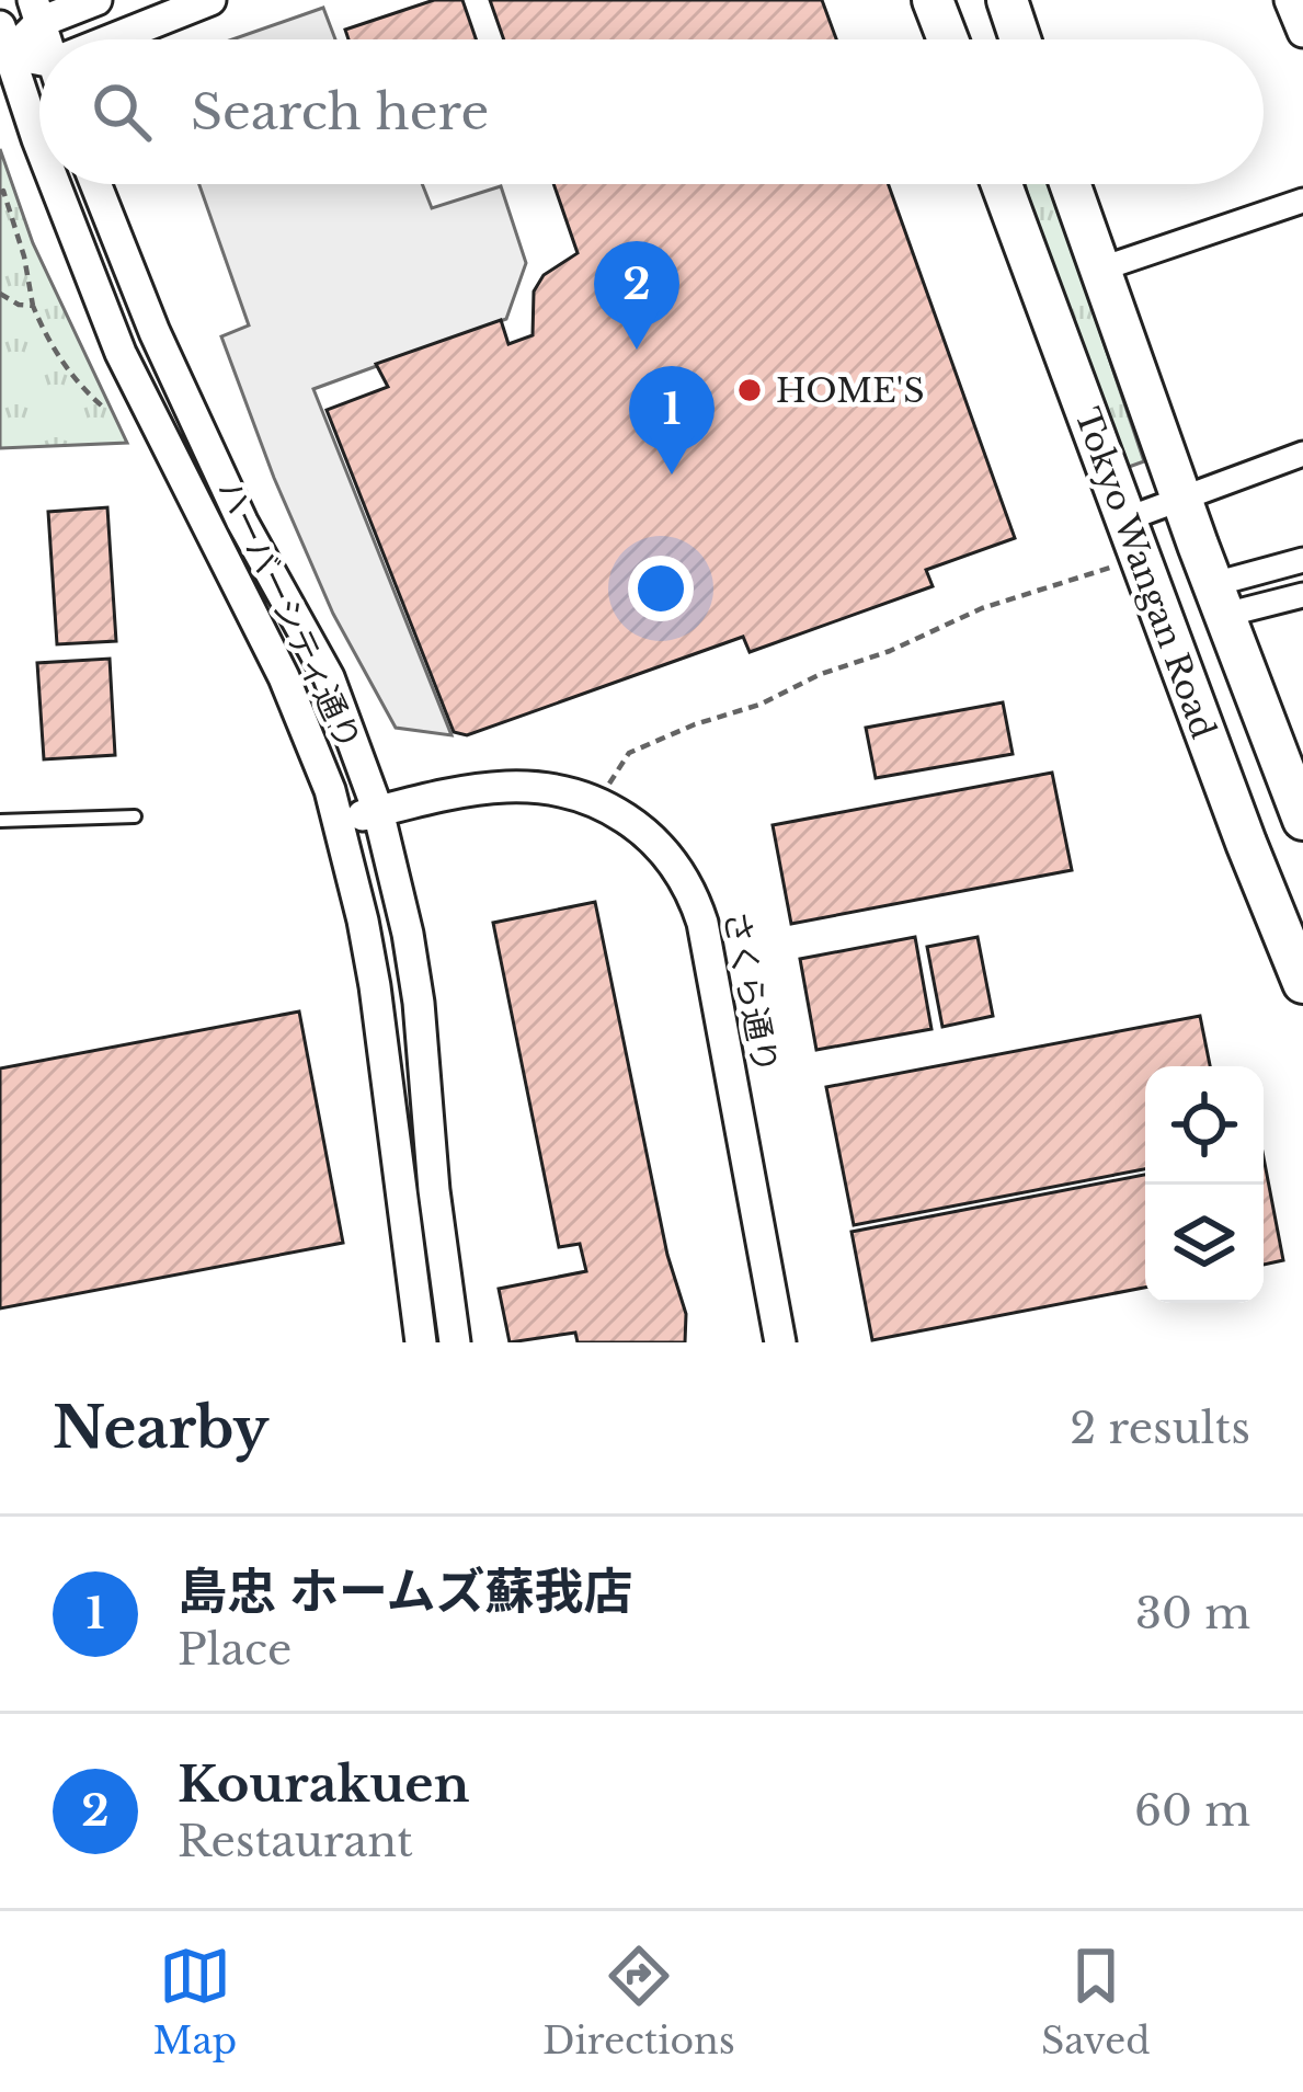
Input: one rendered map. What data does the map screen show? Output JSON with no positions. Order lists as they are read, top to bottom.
{
  "streets": {
    "highway": ["Tokyo Wangan Road"],
    "street": ["ハーバーシティ通り", "さくら通り"]
  },
  "crossings": [
    ["ハーバーシティ通り", "さくら通り"]
  ],
  "places": ["HOME'S"],
  "page": {
    "search": "Search here",
    "pins": ["2", "1"],
    "heading": ["Nearby", "2 results"],
    "list": [
      {
        "mark": "1",
        "name": "島忠 ホームズ蘇我店",
        "note": "Place",
        "value": "30 m"
      },
      {
        "mark": "2",
        "name": "Kourakuen",
        "note": "Restaurant",
        "value": "60 m"
      }
    ],
    "nav": ["Map", "Directions", "Saved"]
  }
}
